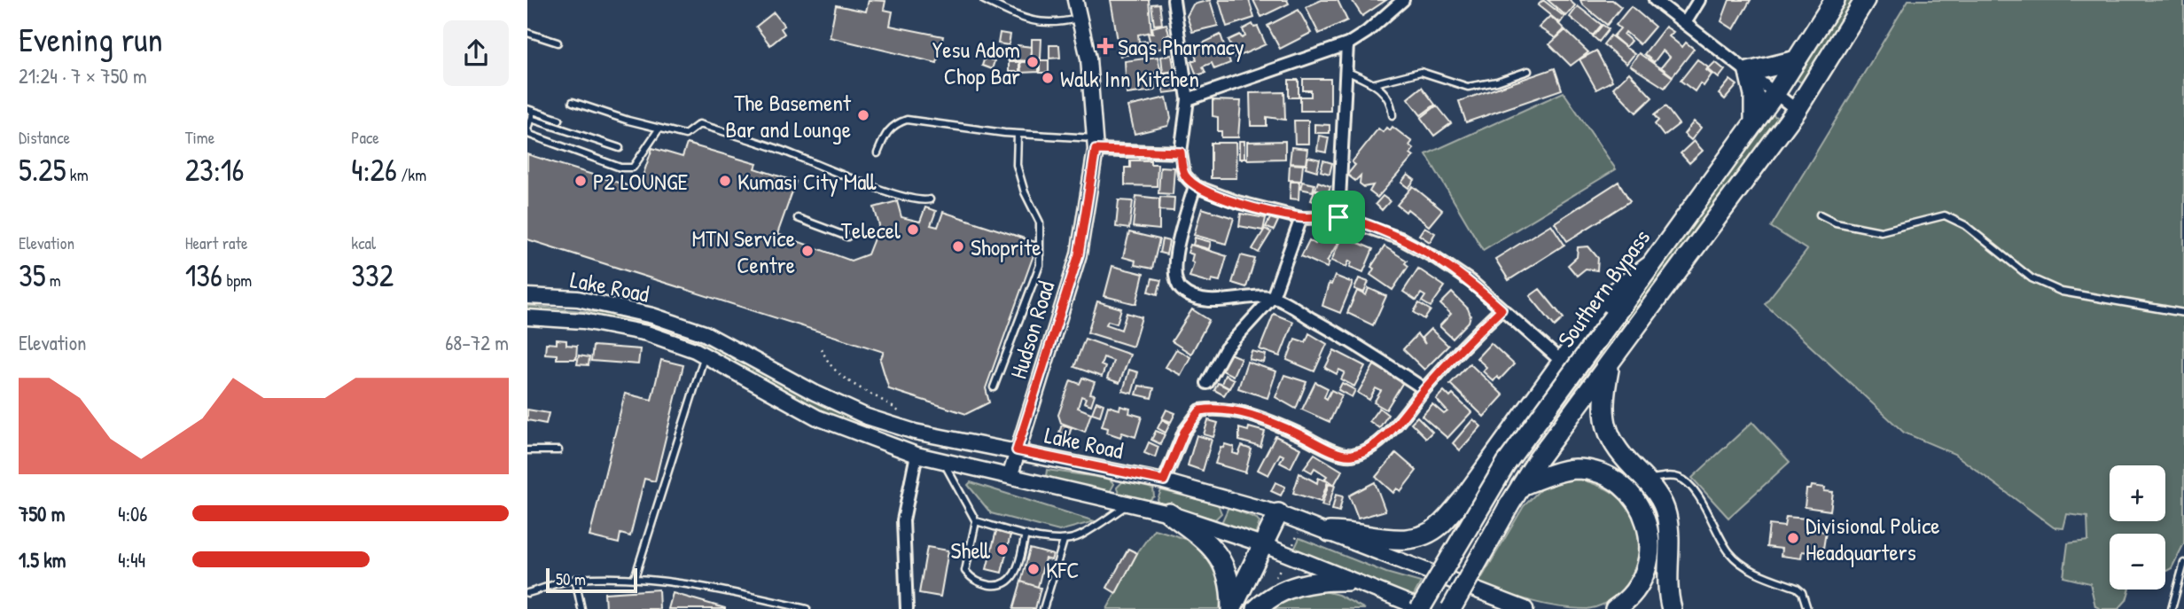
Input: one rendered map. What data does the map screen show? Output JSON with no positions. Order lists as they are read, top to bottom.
{
  "streets": {
    "highway": ["Southern Bypass"],
    "main road": ["Lake Road", "Hudson Road"]
  },
  "crossings": [
    ["Lake Road", "Southern Bypass"],
    ["Lake Road", "Hudson Road"]
  ],
  "places": {
    "health": ["Saqs Pharmacy"],
    "other": [
      "Yesu Adom Chop Bar",
      "Walk Inn Kitchen",
      "The Basement Bar and Lounge",
      "P2 LOUNGE",
      "Kumasi City Mall",
      "Telecel",
      "Shoprite",
      "MTN Service Centre",
      "Divisional Police Headquarters",
      "Shell",
      "KFC"
    ]
  },
  "scale_bar": "50 m",
  "page": {
    "heading": ["Evening run", "21:24 · 7 × 750 m"],
    "stats": [
      ["Distance", "5.25 km"],
      ["Time", "23:16"],
      ["Pace", "4:26 /km"],
      ["Elevation", "35 m"],
      ["Heart rate", "136 bpm"],
      ["kcal", "332"]
    ],
    "chart": ["Elevation", "68–72 m"],
    "map_buttons": ["+", "−"],
    "list": [
      {
        "name": "750 m",
        "note": "4:06"
      },
      {
        "name": "1.5 km",
        "note": "4:44"
      }
    ],
    "scale": "50 m"
  }
}
